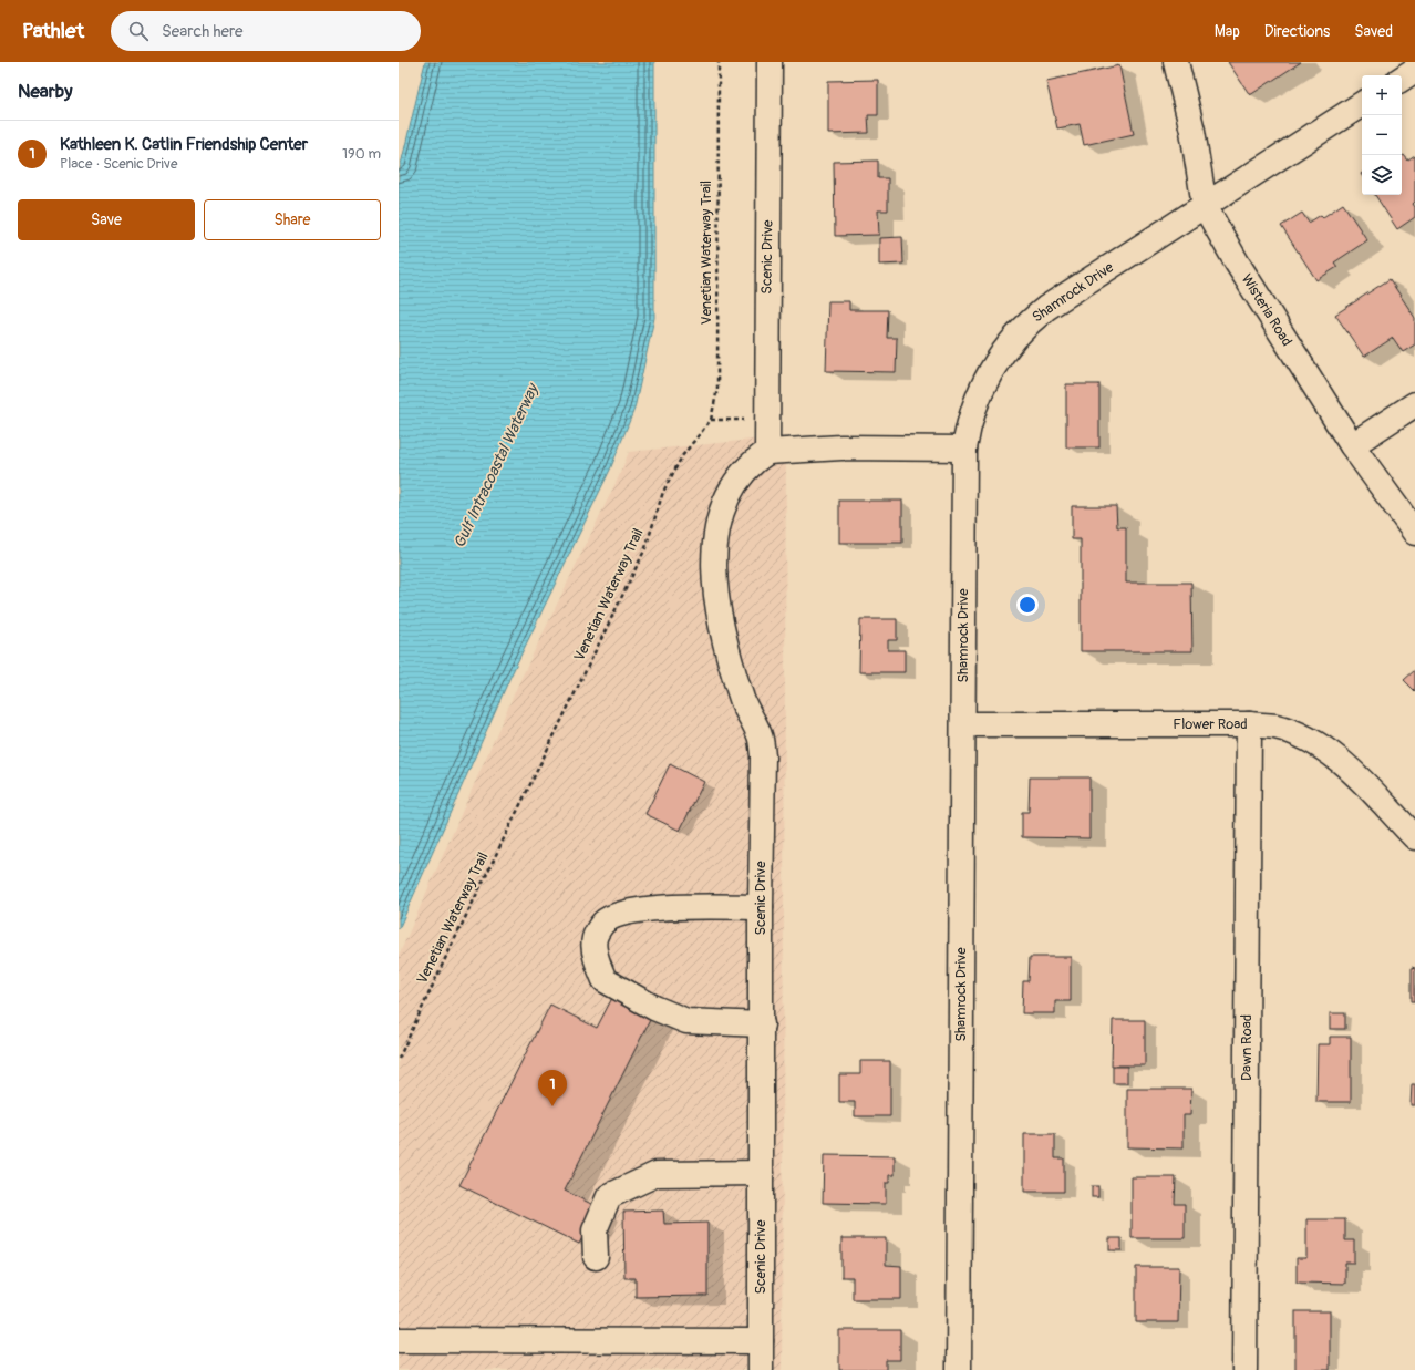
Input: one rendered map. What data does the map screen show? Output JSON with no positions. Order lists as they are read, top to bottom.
{
  "streets": {
    "street": [
      "Scenic Drive",
      "Shamrock Drive",
      "Wisteria Road",
      "Flower Road",
      "Dawn Road"
    ],
    "path": ["Venetian Waterway Trail"]
  },
  "crossings": [
    ["Shamrock Drive", "Wisteria Road"],
    ["Shamrock Drive", "Flower Road"],
    ["Flower Road", "Dawn Road"]
  ],
  "water": ["Gulf Intracoastal Waterway"],
  "page": {
    "header": "Pathlet",
    "search": "Search here",
    "nav": ["Map", "Directions", "Saved"],
    "heading": "Nearby",
    "map_buttons": ["+", "−"],
    "list": [
      {
        "mark": "1",
        "name": "Kathleen K. Catlin Friendship Center",
        "note": "Place · Scenic Drive",
        "value": "190 m"
      }
    ],
    "buttons": ["Save", "Share"],
    "pins": "1"
  }
}
